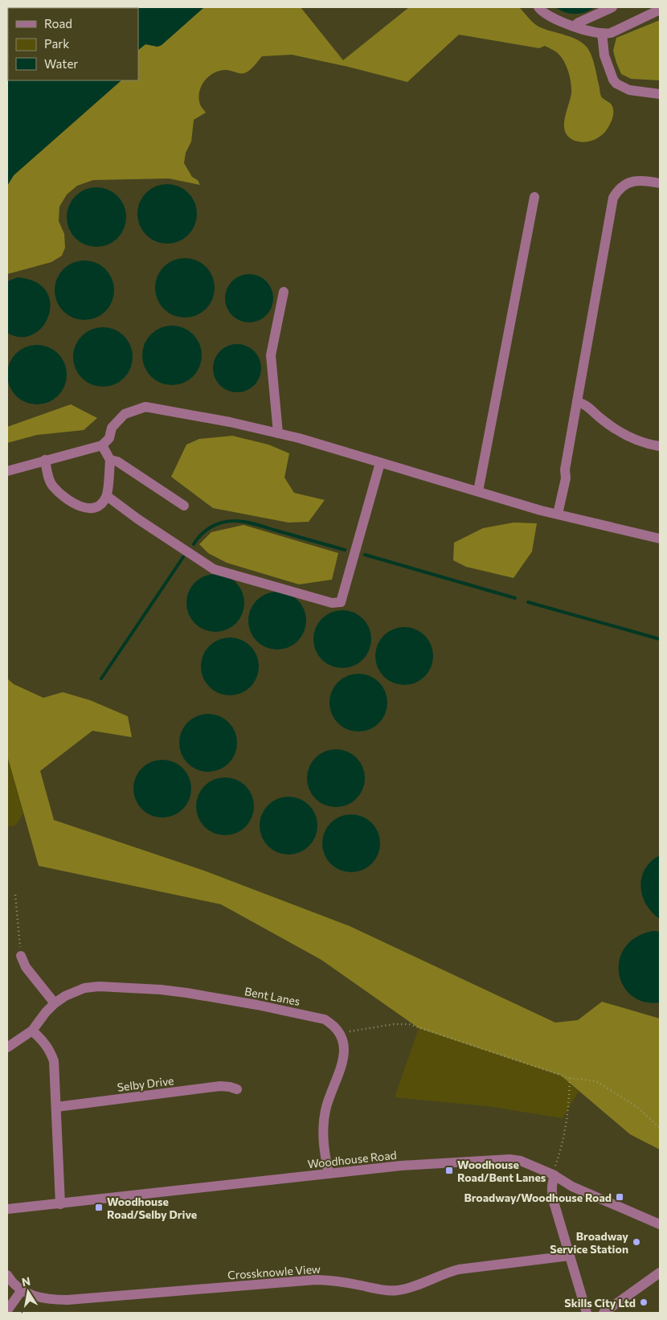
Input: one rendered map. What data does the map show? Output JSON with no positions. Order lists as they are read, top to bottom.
{
  "streets": {
    "street": [
      "Bent Lanes",
      "Selby Drive",
      "Woodhouse Road",
      "Crossknowle View"
    ]
  },
  "places": {
    "transit": ["Woodhouse Road/Bent Lanes", "Broadway/Woodhouse Road", "Woodhouse Road/Selby Drive"],
    "other": ["Broadway Service Station", "Skills City Ltd"]
  },
  "legend": ["Road", "Park", "Water"],
  "north": "top"
}
